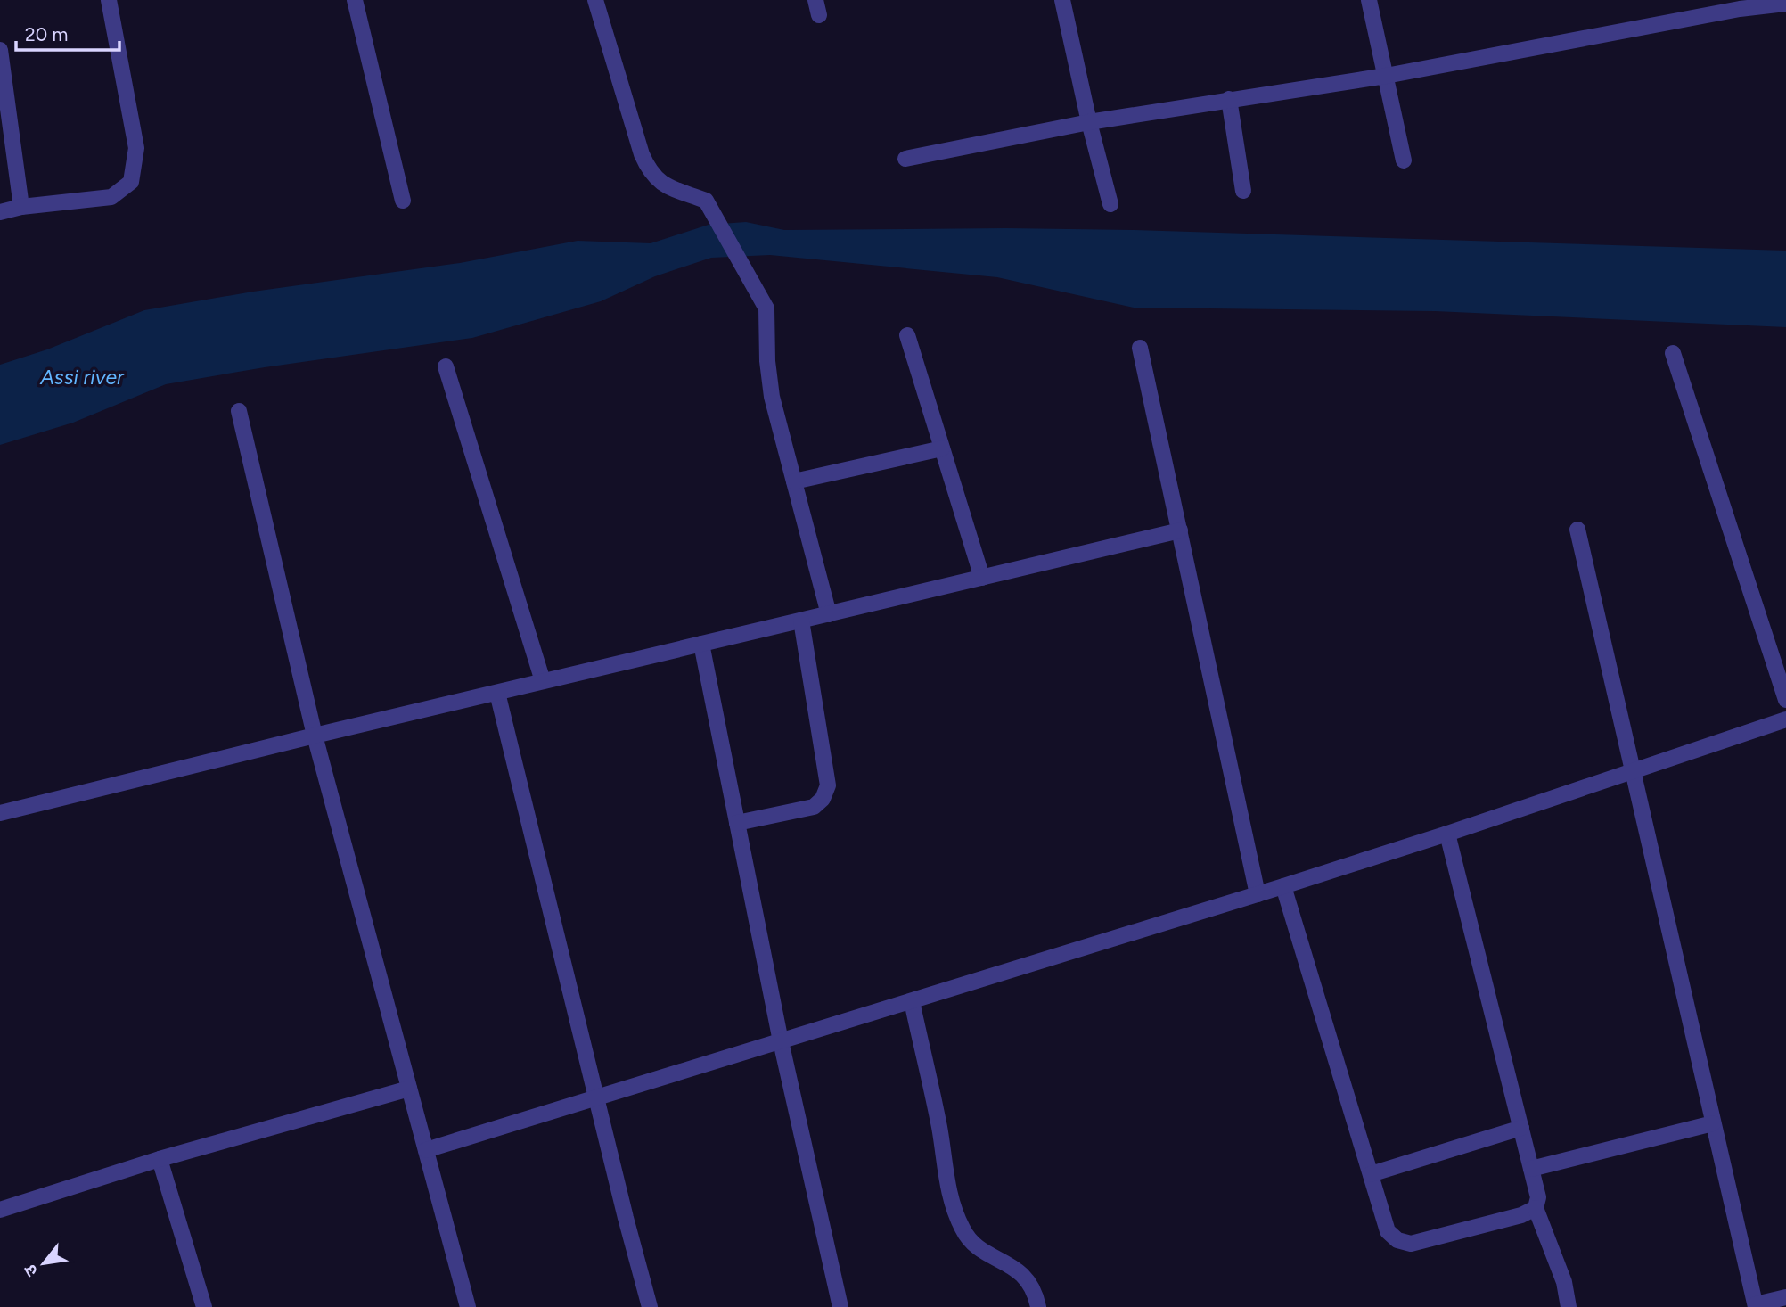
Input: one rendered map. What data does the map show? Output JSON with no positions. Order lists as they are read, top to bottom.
{
  "water": ["Assi river"],
  "scale_bar": "20 m",
  "north": "bottom left"
}
